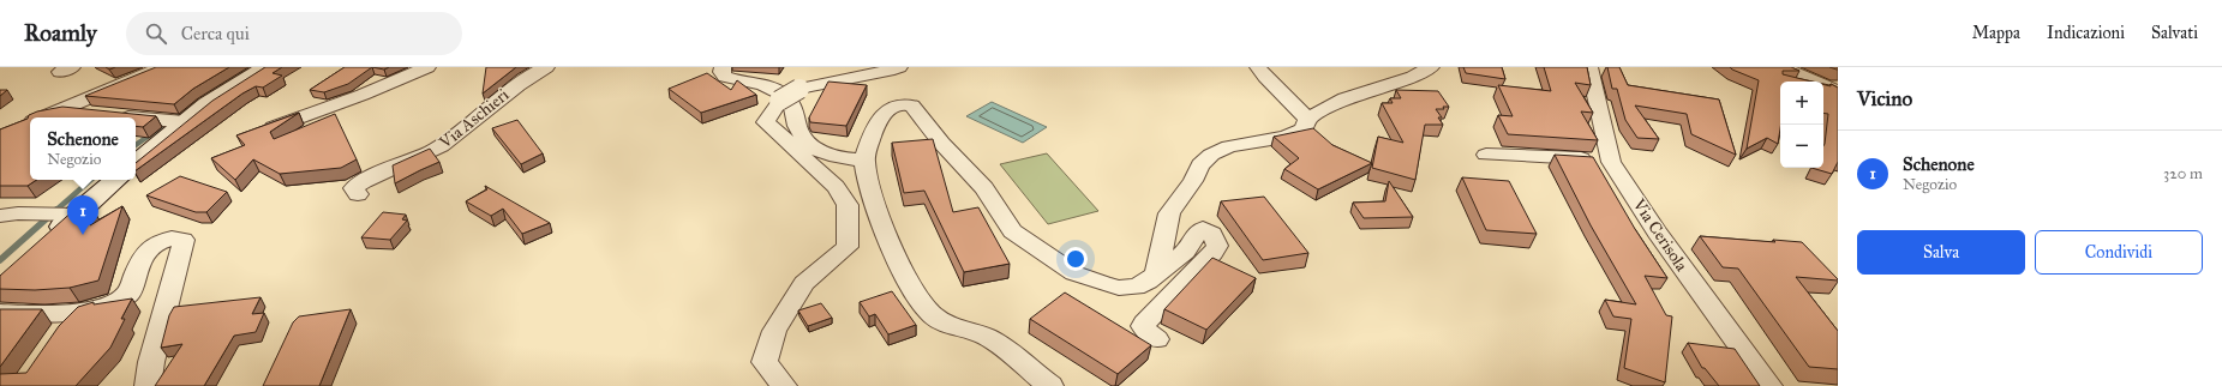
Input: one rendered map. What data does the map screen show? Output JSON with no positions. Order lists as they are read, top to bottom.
{
  "streets": {
    "street": ["Via Aschieri", "Via Cerisola"]
  },
  "page": {
    "header": "Roamly",
    "search": "Cerca qui",
    "nav": ["Mappa", "Indicazioni", "Salvati"],
    "heading": "Vicino",
    "map_buttons": ["+", "−"],
    "popup": ["Schenone", "Negozio"],
    "list": [
      {
        "mark": "1",
        "name": "Schenone",
        "note": "Negozio",
        "value": "320 m"
      }
    ],
    "pins": "1",
    "buttons": ["Salva", "Condividi"]
  }
}
